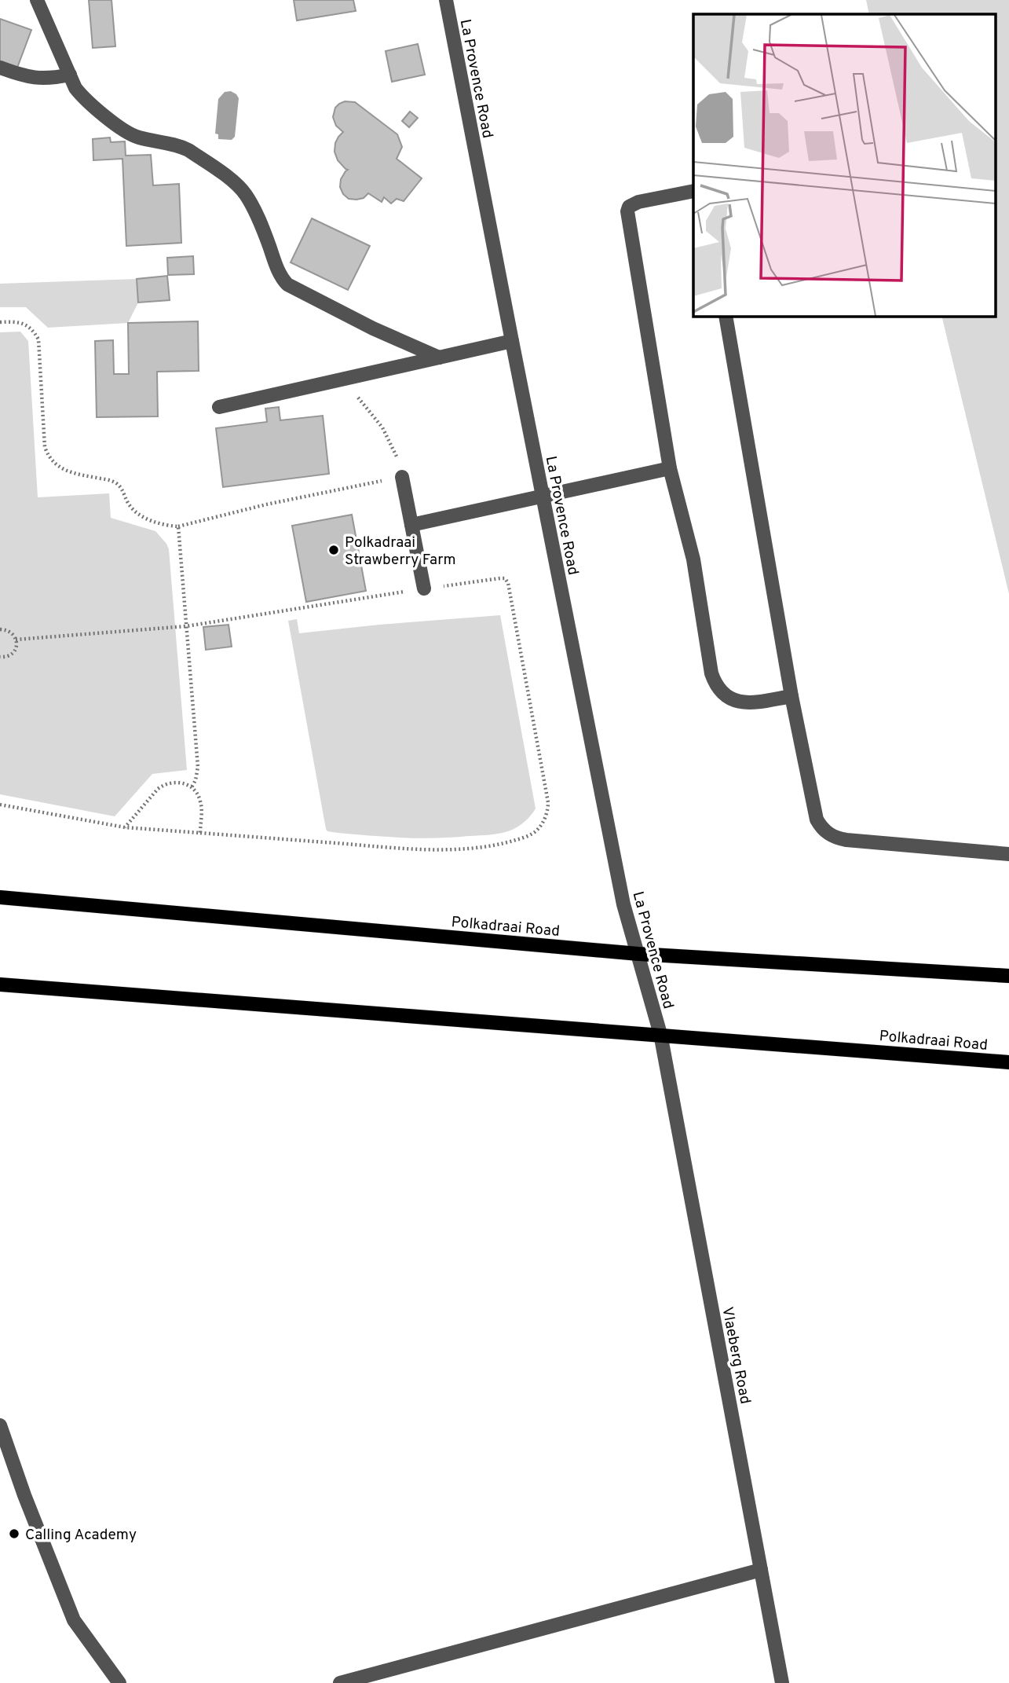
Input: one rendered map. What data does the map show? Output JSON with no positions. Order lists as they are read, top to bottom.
{
  "streets": {
    "main road": ["Polkadraai Road"],
    "street": ["La Provence Road", "Vlaeberg Road"]
  },
  "crossings": [
    ["La Provence Road", "Polkadraai Road"],
    ["La Provence Road", "Vlaeberg Road"],
    ["Polkadraai Road", "Vlaeberg Road"]
  ],
  "places": ["Polkadraai Strawberry Farm", "Calling Academy"]
}
